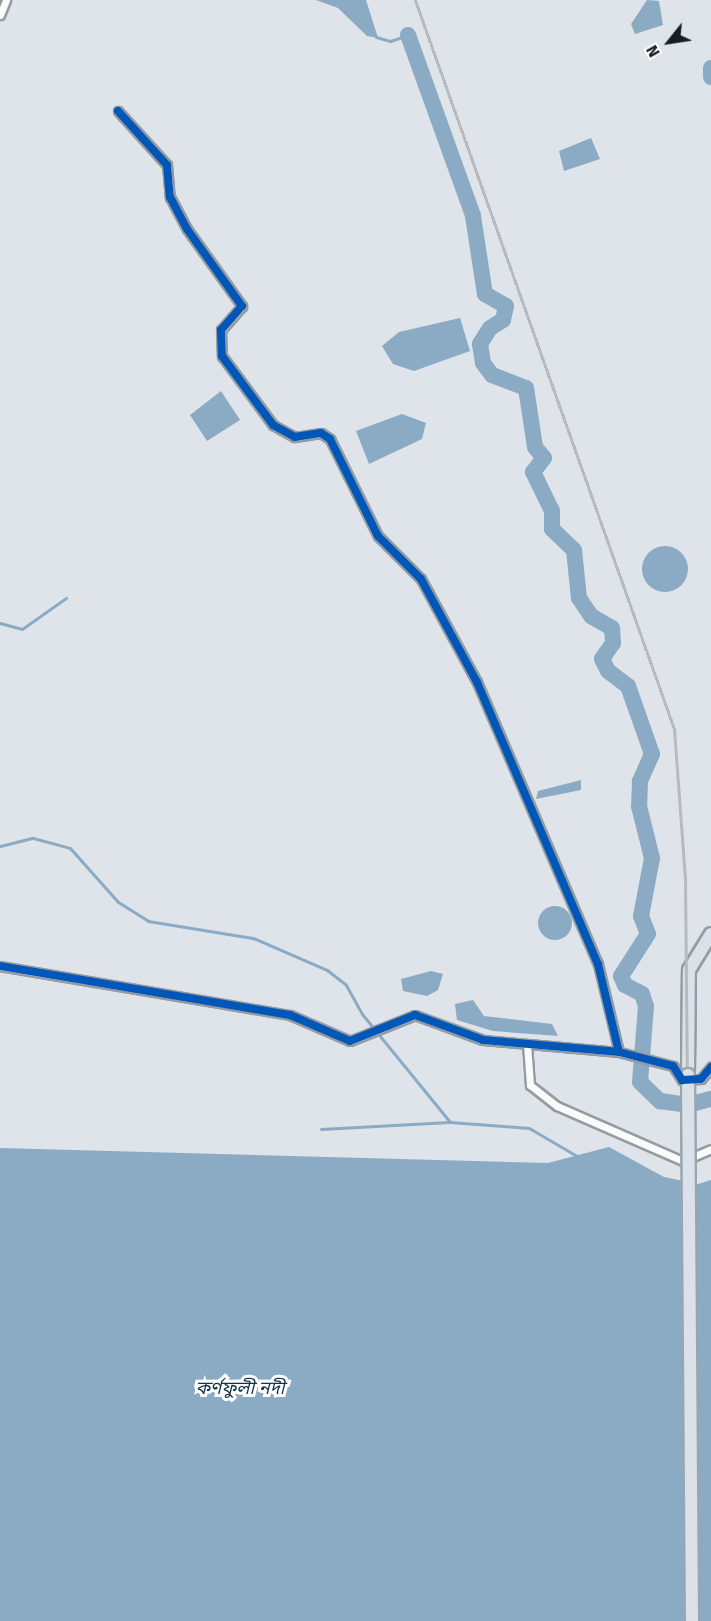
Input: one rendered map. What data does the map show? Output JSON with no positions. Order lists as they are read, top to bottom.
{
  "water": ["কর্ণফুলী নদী"],
  "north": "bottom left"
}
